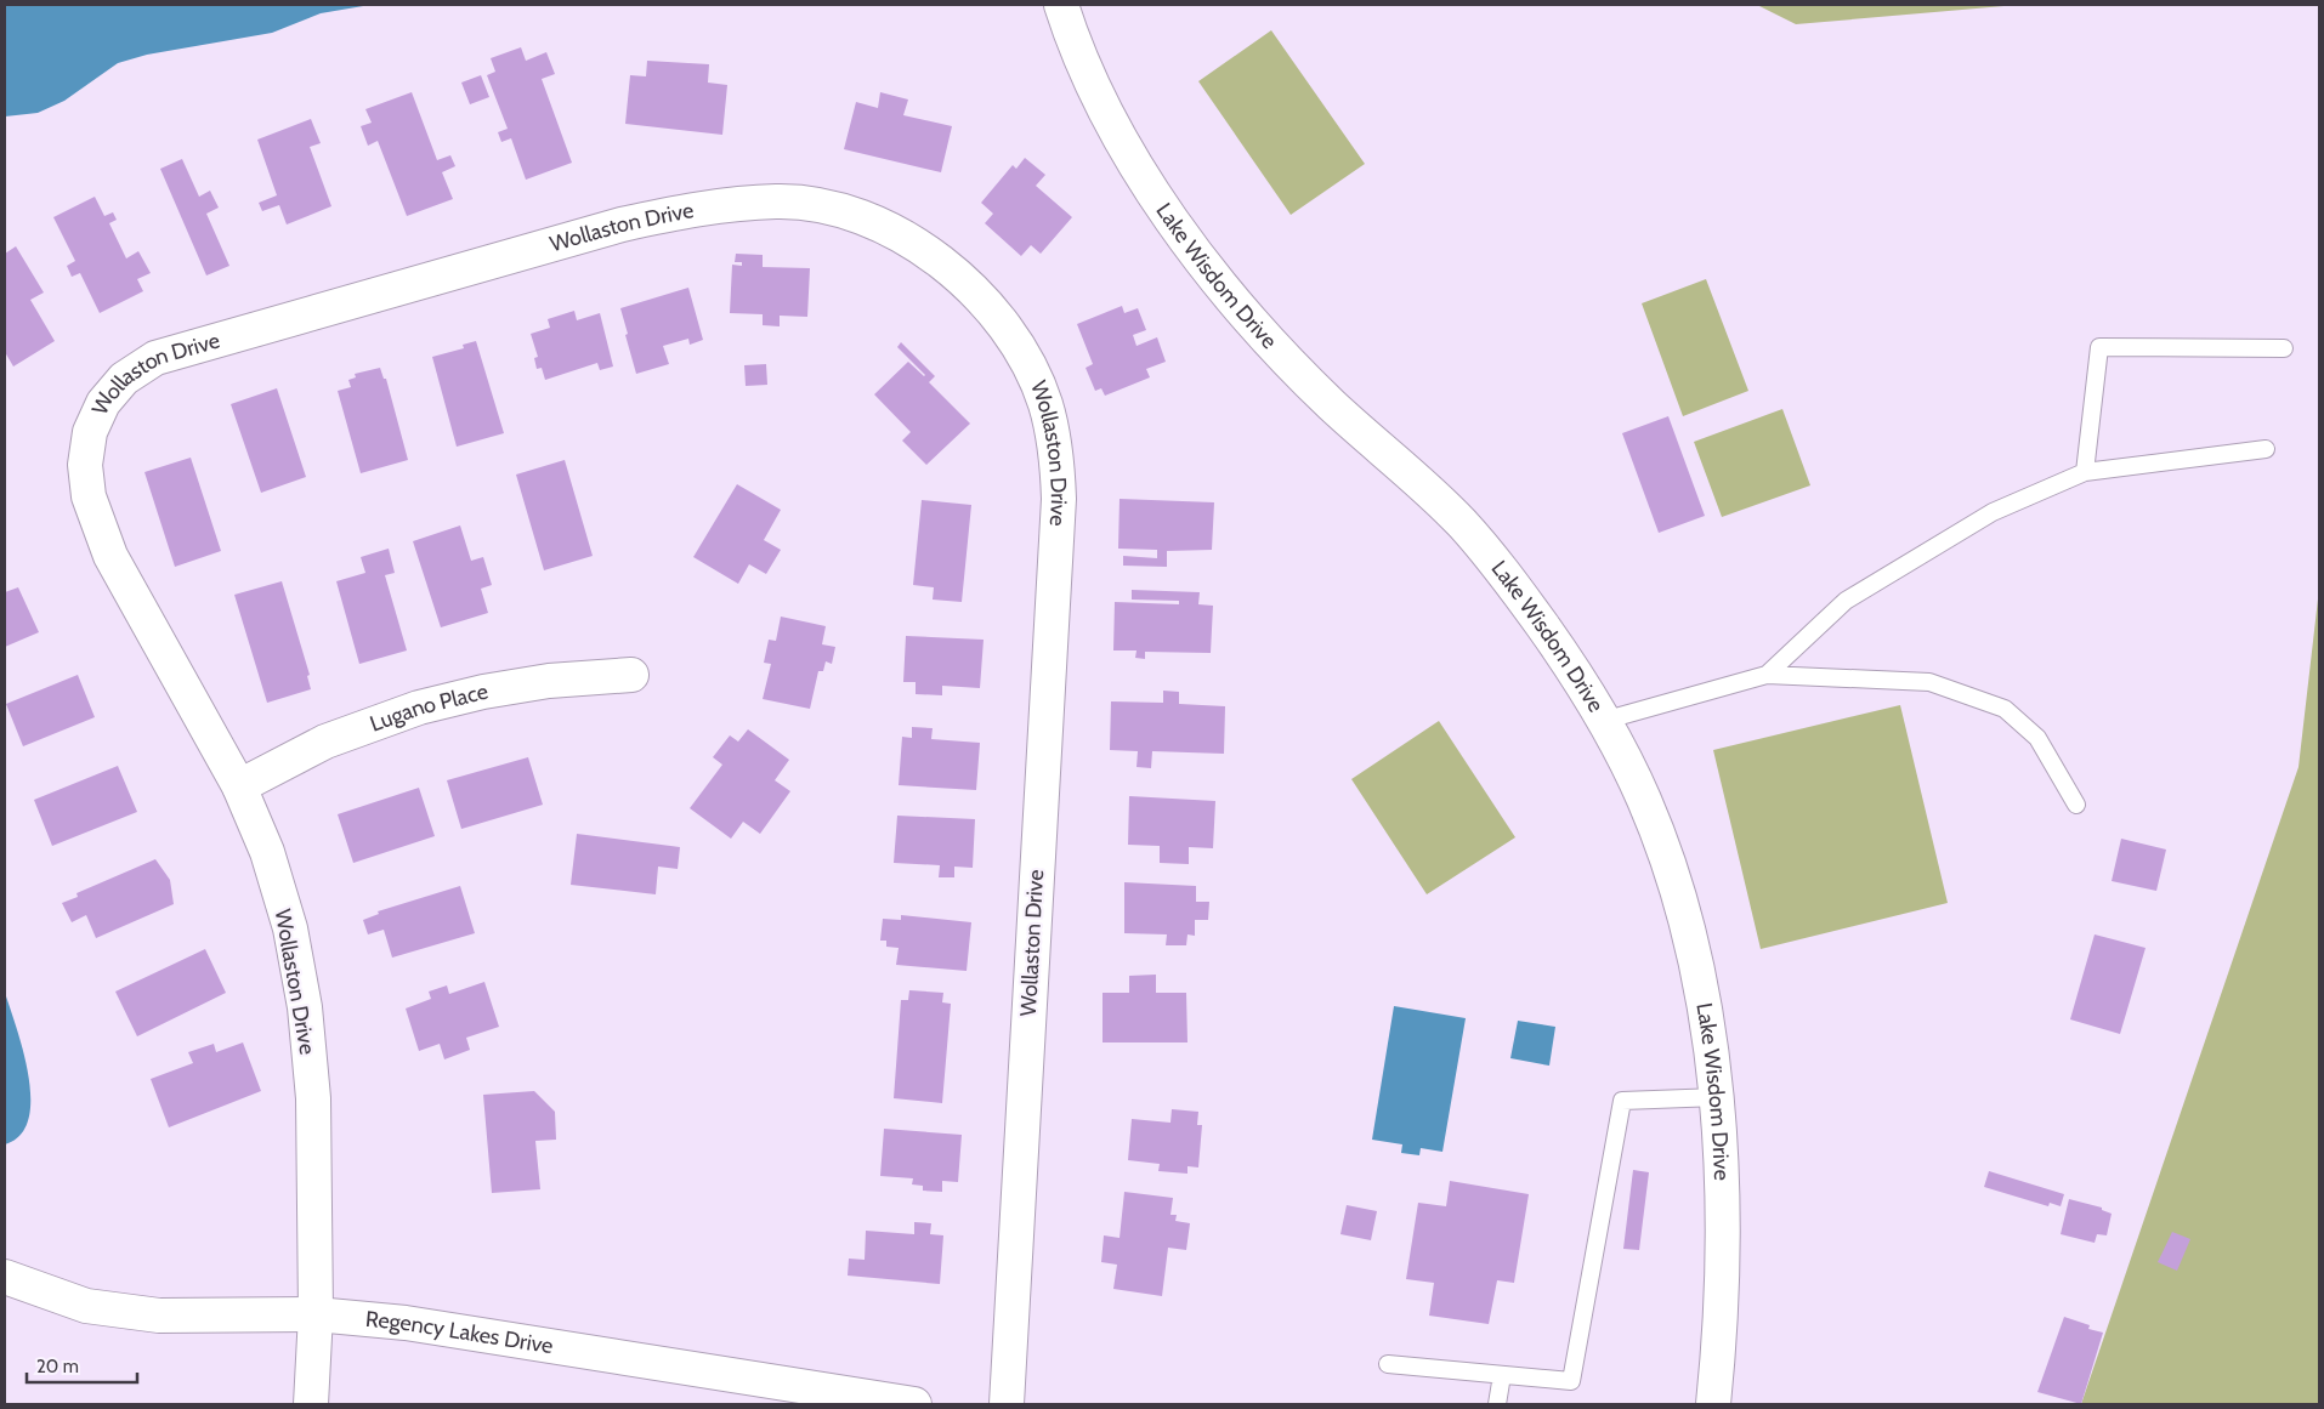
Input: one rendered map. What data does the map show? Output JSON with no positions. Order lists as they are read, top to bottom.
{
  "streets": {
    "street": [
      "Wollaston Drive",
      "Lake Wisdom Drive",
      "Lugano Place",
      "Regency Lakes Drive"
    ]
  },
  "crossings": [
    ["Wollaston Drive", "Lugano Place"],
    ["Wollaston Drive", "Regency Lakes Drive"]
  ],
  "scale_bar": "20 m"
}
